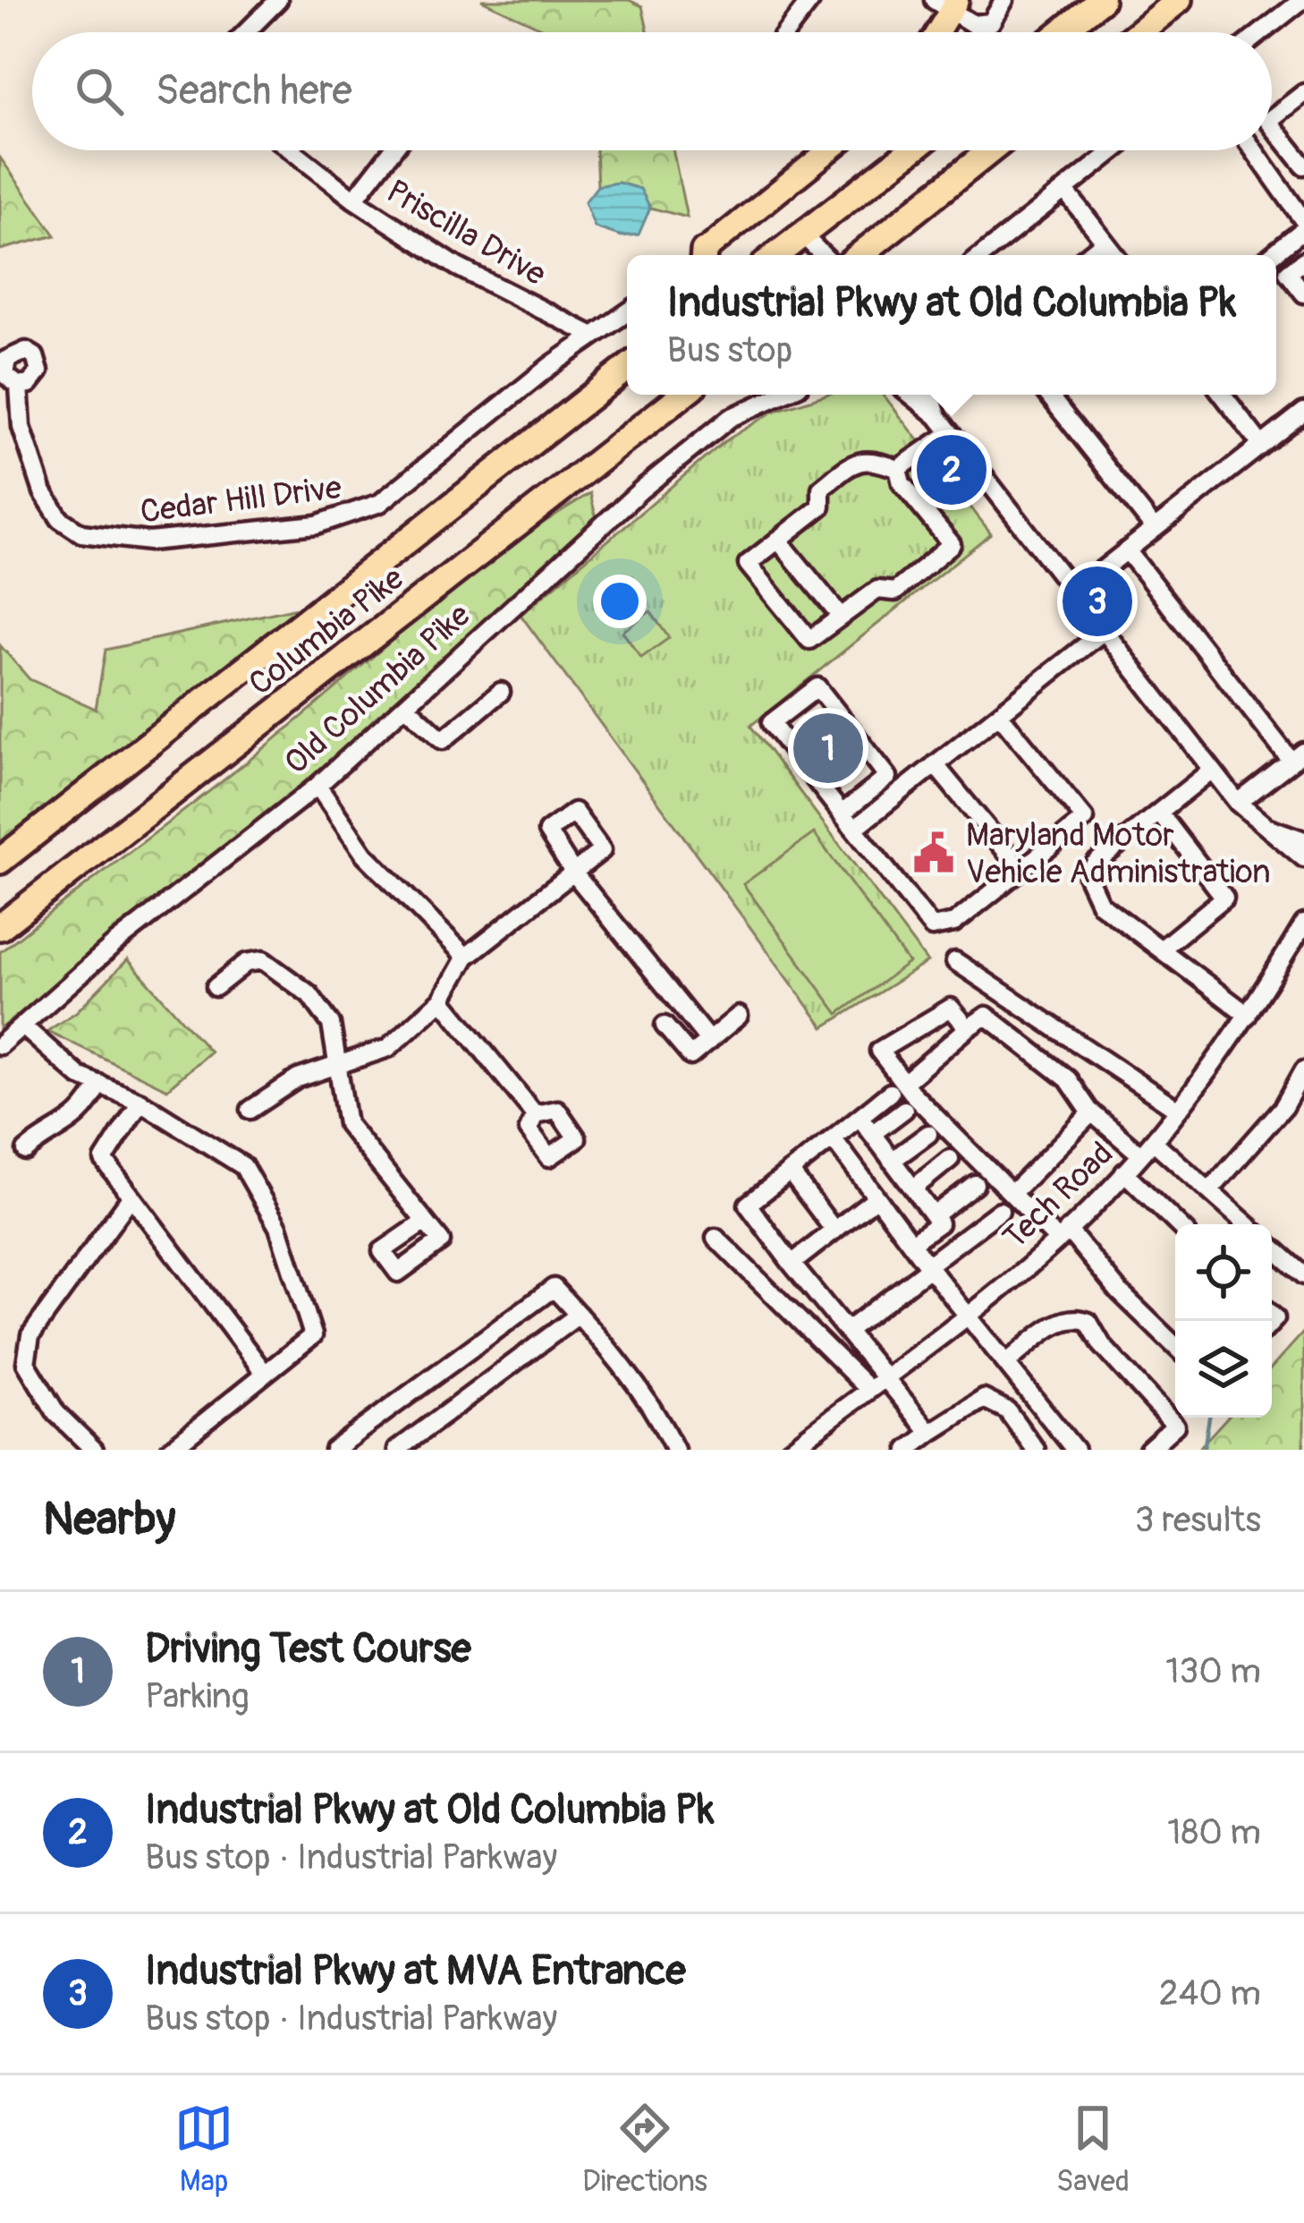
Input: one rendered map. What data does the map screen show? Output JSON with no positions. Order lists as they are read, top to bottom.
{
  "streets": {
    "highway": ["Columbia Pike"],
    "street": [
      "Priscilla Drive",
      "Cedar Hill Drive",
      "Old Columbia Pike",
      "Tech Road"
    ]
  },
  "crossings": [
    ["Priscilla Drive", "Cedar Hill Drive"]
  ],
  "places": {
    "public building": ["Maryland Motor Vehicle Administration"]
  },
  "page": {
    "search": "Search here",
    "popup": ["Industrial Pkwy at Old Columbia Pk", "Bus stop"],
    "pins": ["2", "3", "1"],
    "heading": ["Nearby", "3 results"],
    "list": [
      {
        "mark": "1",
        "name": "Driving Test Course",
        "note": "Parking",
        "value": "130 m"
      },
      {
        "mark": "2",
        "name": "Industrial Pkwy at Old Columbia Pk",
        "note": "Bus stop · Industrial Parkway",
        "value": "180 m"
      },
      {
        "mark": "3",
        "name": "Industrial Pkwy at MVA Entrance",
        "note": "Bus stop · Industrial Parkway",
        "value": "240 m"
      }
    ],
    "nav": ["Map", "Directions", "Saved"]
  }
}
